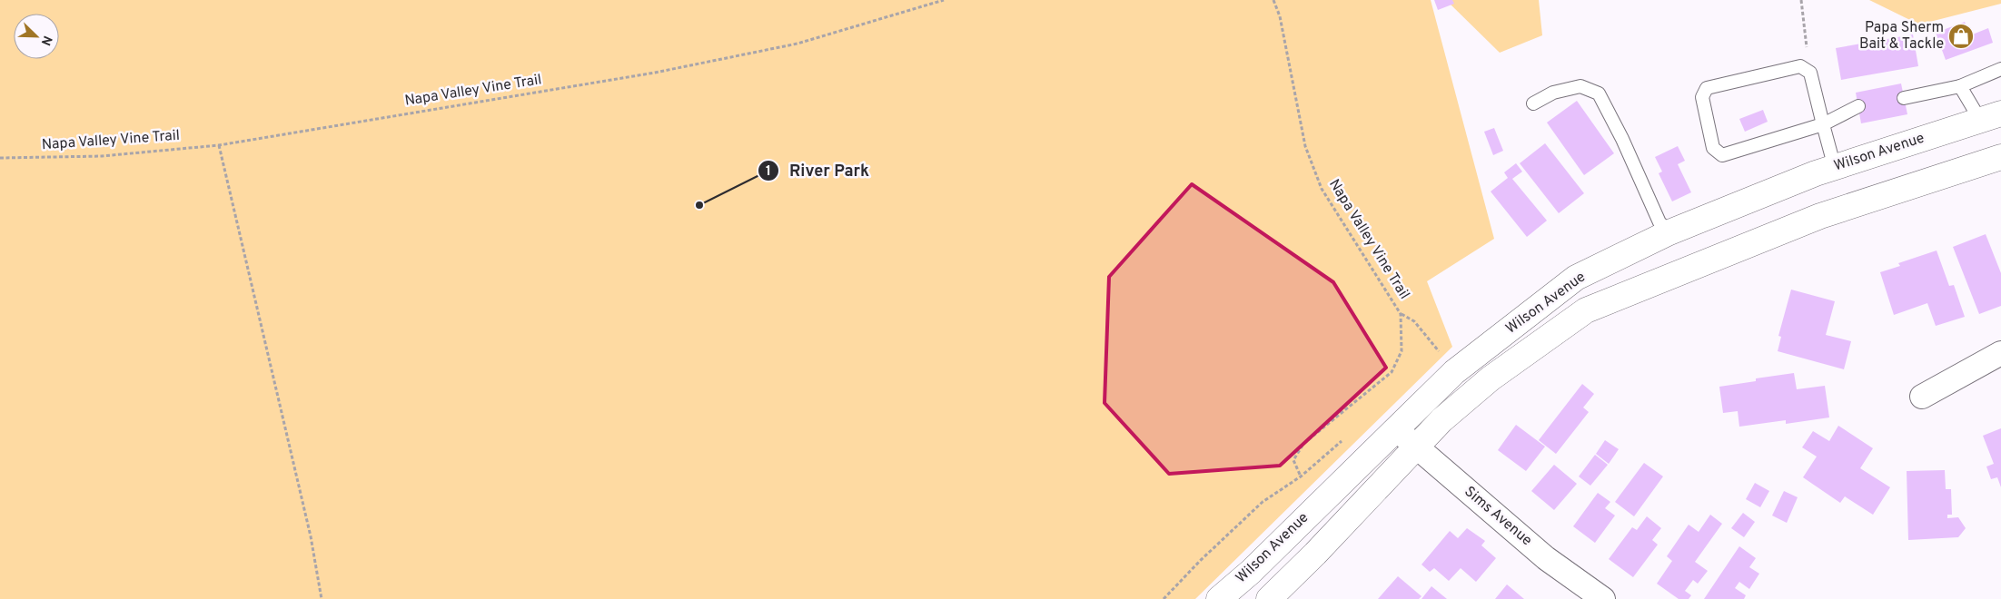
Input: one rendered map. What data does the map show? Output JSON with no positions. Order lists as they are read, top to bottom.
{
  "streets": {
    "main road": ["Wilson Avenue"],
    "street": ["Sims Avenue"],
    "path": ["Napa Valley Vine Trail"]
  },
  "crossings": [
    ["Wilson Avenue", "Sims Avenue"]
  ],
  "places": {
    "shop": ["Papa Sherm Bait & Tackle"],
    "other": ["River Park"]
  },
  "north": "bottom right"
}
